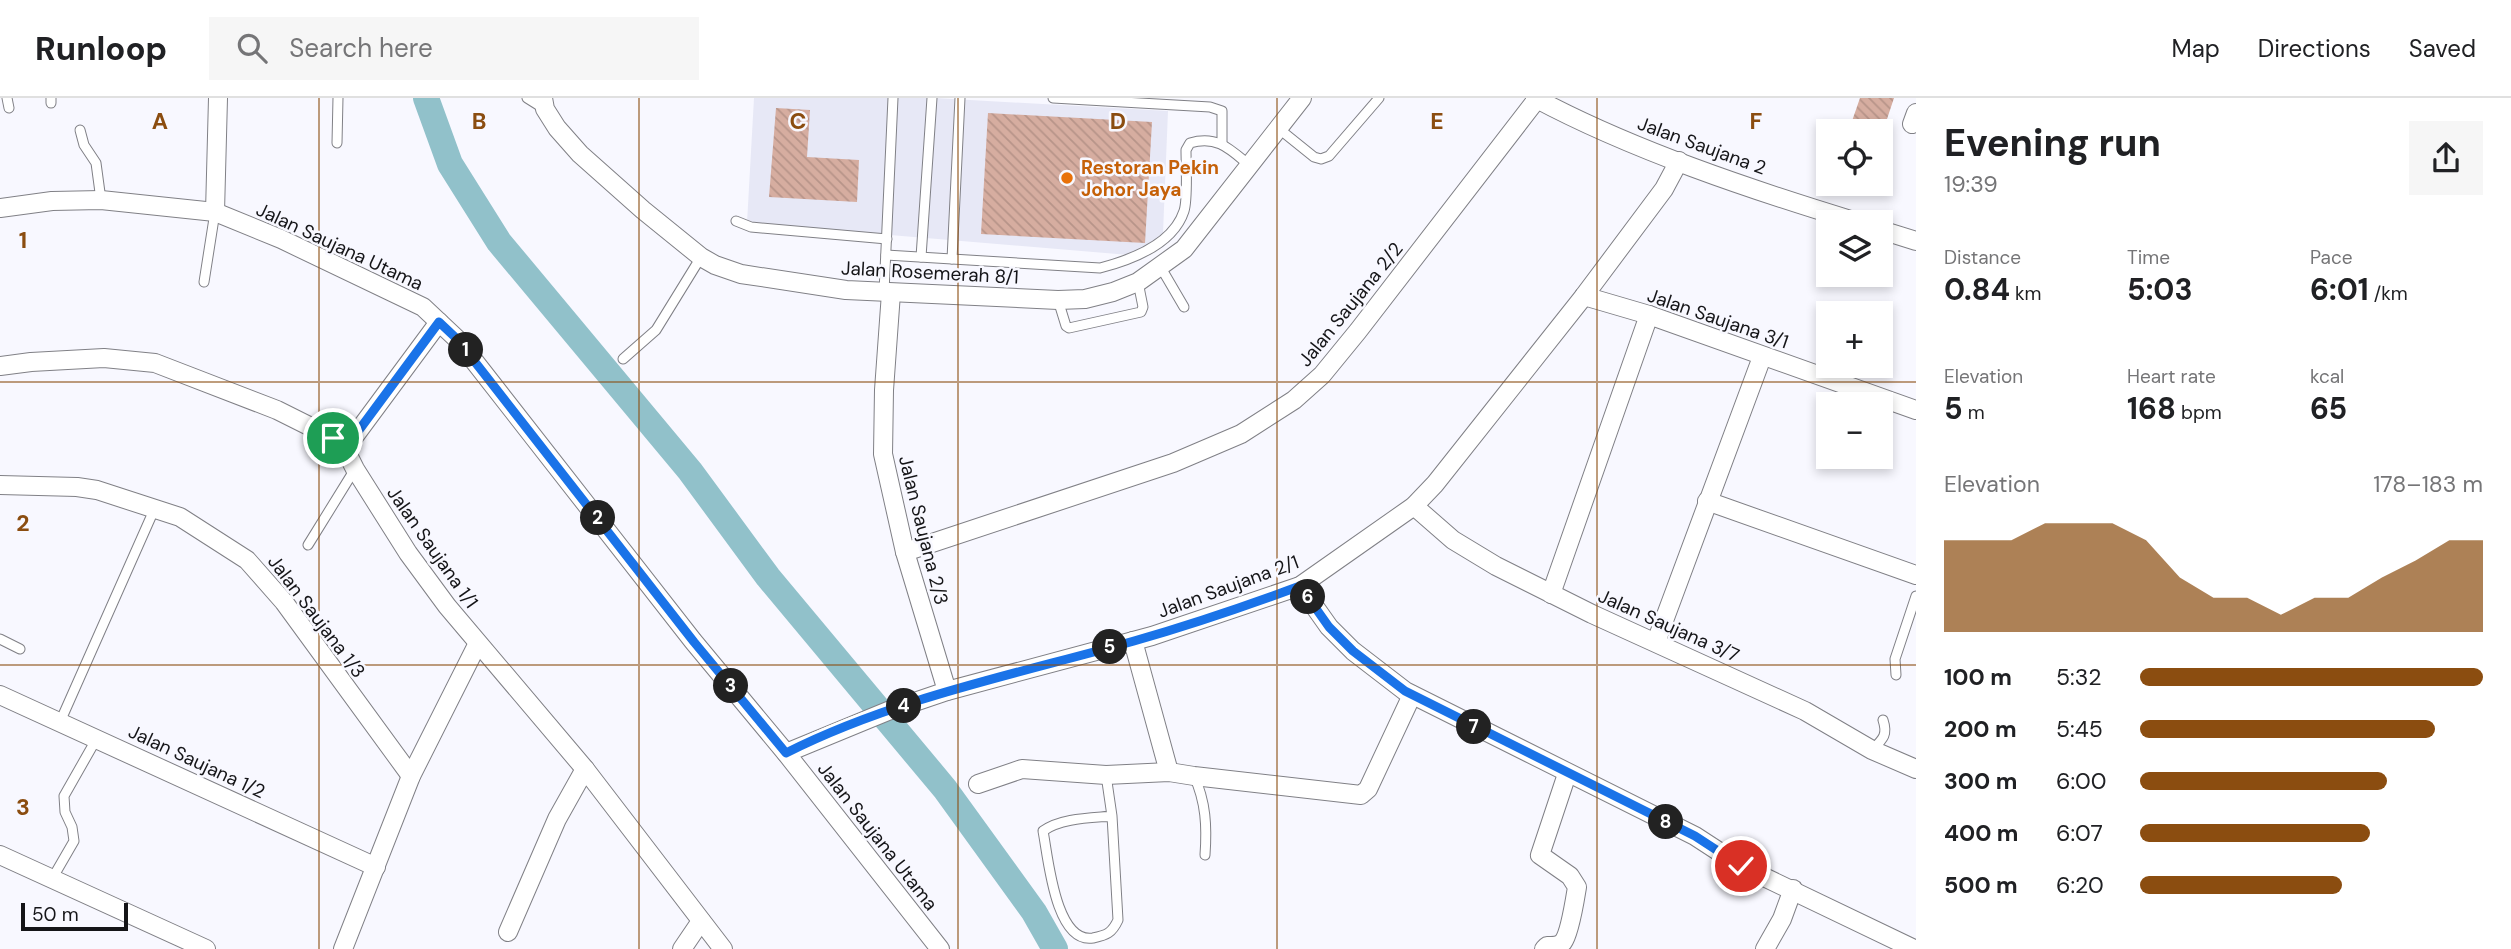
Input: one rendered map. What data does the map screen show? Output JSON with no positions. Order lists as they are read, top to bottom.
{
  "streets": {
    "street": [
      "Jalan Saujana 2",
      "Jalan Saujana Utama",
      "Jalan Rosemerah 8/1",
      "Jalan Saujana 2/2",
      "Jalan Saujana 3/1",
      "Jalan Saujana 2/3",
      "Jalan Saujana 1/1",
      "Jalan Saujana 2/1",
      "Jalan Saujana 1/3",
      "Jalan Saujana 3/7",
      "Jalan Saujana 1/2"
    ]
  },
  "crossings": [
    ["Jalan Saujana 2", "Jalan Saujana 2/2"],
    ["Jalan Saujana 2", "Jalan Saujana 2/1"],
    ["Jalan Saujana Utama", "Jalan Saujana 2/1"],
    ["Jalan Rosemerah 8/1", "Jalan Saujana 2/3"],
    ["Jalan Saujana 2/2", "Jalan Saujana 2/3"],
    ["Jalan Saujana 3/1", "Jalan Saujana 2/1"],
    ["Jalan Saujana 2/3", "Jalan Saujana 2/1"],
    ["Jalan Saujana 2/1", "Jalan Saujana 3/7"]
  ],
  "places": ["Restoran Pekin Johor Jaya"],
  "scale_bar": "50 m",
  "page": {
    "header": "Runloop",
    "search": "Search here",
    "nav": ["Map", "Directions", "Saved"],
    "heading": ["Evening run", "19:39"],
    "map_buttons": ["+", "−"],
    "stats": [
      ["Distance", "0.84 km"],
      ["Time", "5:03"],
      ["Pace", "6:01 /km"],
      ["Elevation", "5 m"],
      ["Heart rate", "168 bpm"],
      ["kcal", "65"]
    ],
    "pins": [
      "1",
      "2",
      "6",
      "5",
      "3",
      "4",
      "7",
      "8"
    ],
    "chart": ["Elevation", "178–183 m"],
    "list": [
      {
        "name": "100 m",
        "note": "5:32"
      },
      {
        "name": "200 m",
        "note": "5:45"
      },
      {
        "name": "300 m",
        "note": "6:00"
      },
      {
        "name": "400 m",
        "note": "6:07"
      },
      {
        "name": "500 m",
        "note": "6:20"
      }
    ],
    "scale": "50 m"
  },
  "grid": {
    "columns": [
      "A",
      "B",
      "C",
      "D",
      "E",
      "F"
    ],
    "rows": ["1", "2", "3"]
  }
}
